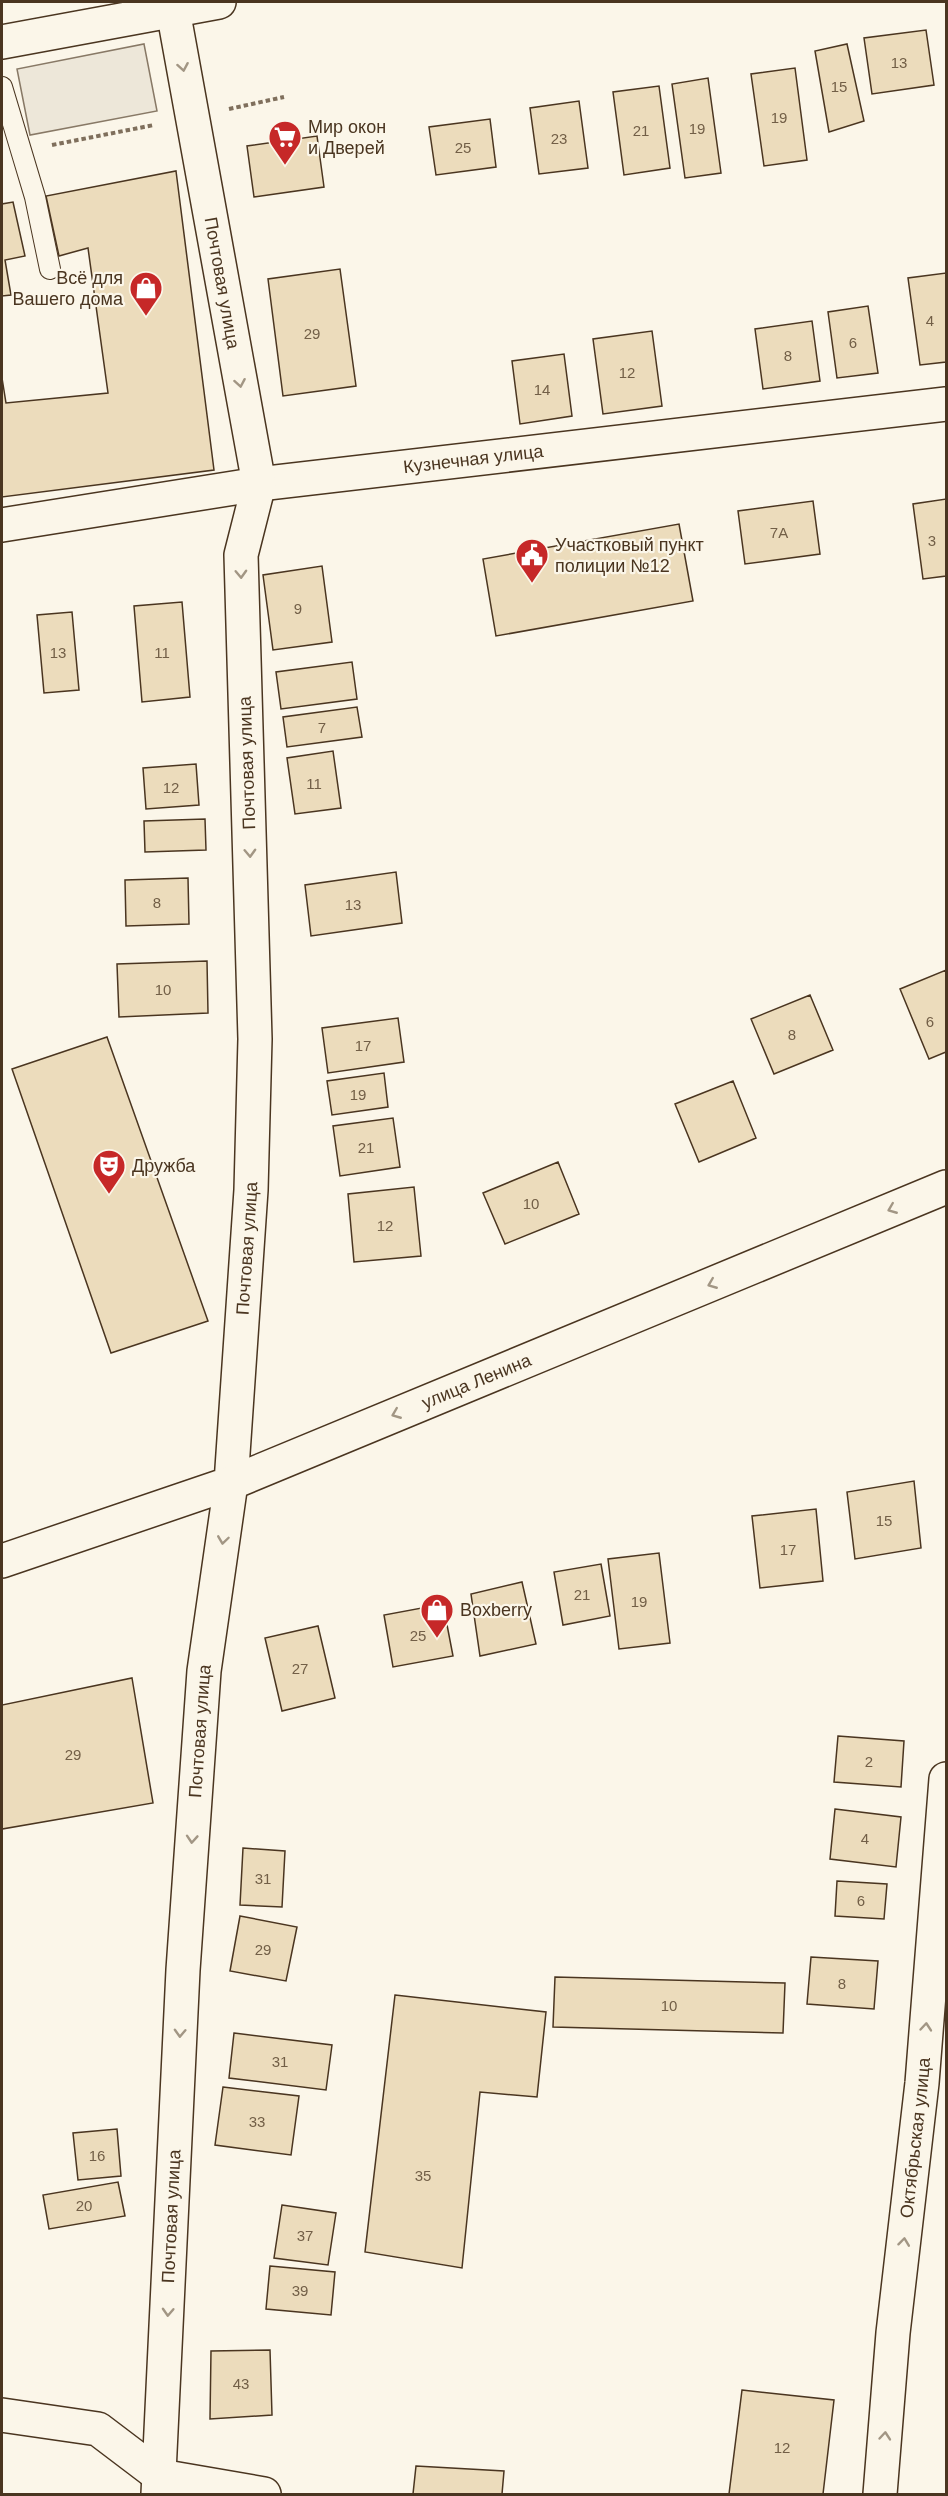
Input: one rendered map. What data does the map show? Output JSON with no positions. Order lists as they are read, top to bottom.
{
  "streets": {
    "street": [
      "Почтовая улица",
      "Кузнечная улица",
      "улица Ленина",
      "Октябрьская улица"
    ]
  },
  "crossings": [
    ["Почтовая улица", "Кузнечная улица"],
    ["Почтовая улица", "улица Ленина"]
  ],
  "one_way": ["Почтовая улица", "улица Ленина", "Октябрьская улица"],
  "places": {
    "supermarket": ["Мир окон и Дверей"],
    "shop": ["Всё для Вашего дома", "Boxberry"],
    "public building": ["Участковый пункт полиции №12"],
    "theatre": ["Дружба"]
  },
  "house_numbers": [
    "13",
    "15",
    "19",
    "19",
    "21",
    "23",
    "25",
    "4",
    "29",
    "6",
    "8",
    "12",
    "14",
    "7А",
    "3",
    "9",
    "13",
    "11",
    "7",
    "11",
    "12",
    "8",
    "13",
    "10",
    "6",
    "8",
    "17",
    "19",
    "21",
    "10",
    "12",
    "15",
    "17",
    "21",
    "19",
    "25",
    "27",
    "29",
    "2",
    "4",
    "31",
    "6",
    "29",
    "8",
    "10",
    "31",
    "33",
    "16",
    "35",
    "20",
    "37",
    "39",
    "43",
    "12"
  ]
}
